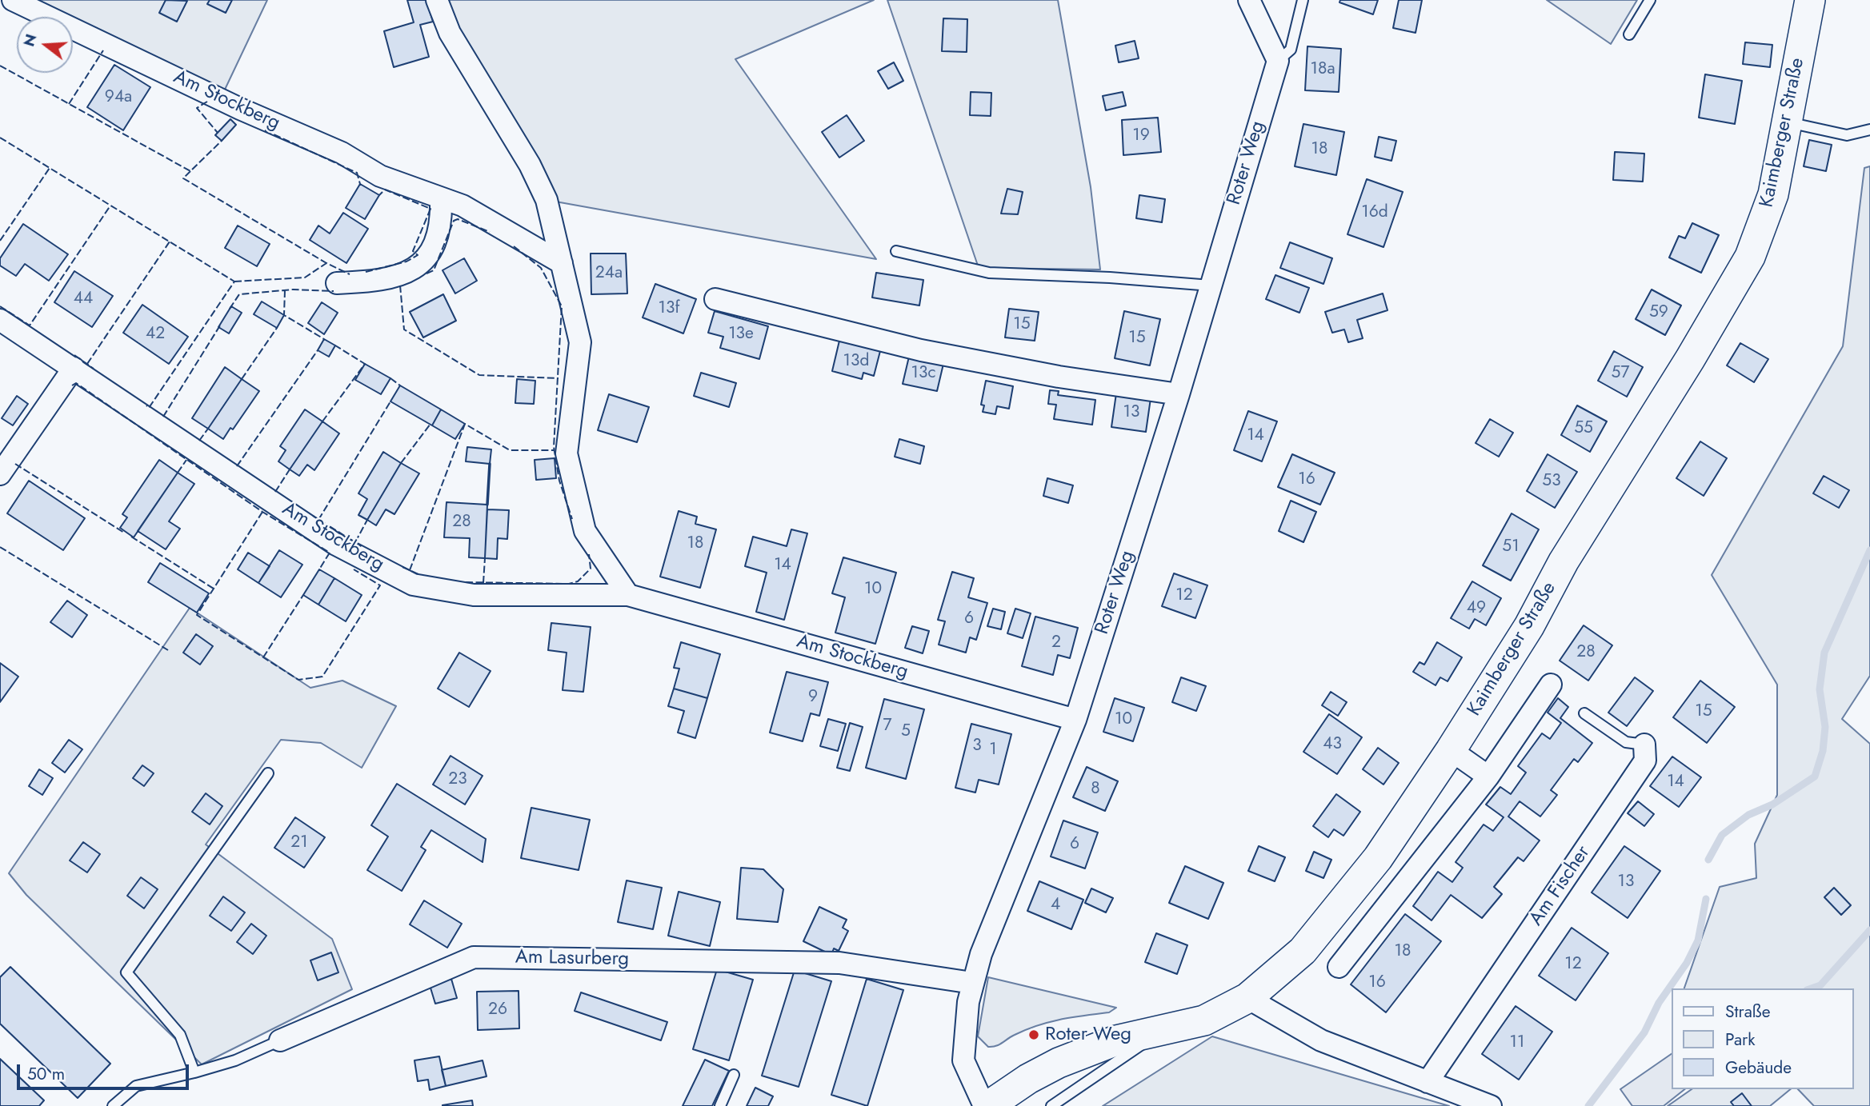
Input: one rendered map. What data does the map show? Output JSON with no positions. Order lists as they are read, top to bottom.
{
  "streets": {
    "main road": ["Kaimberger Straße"],
    "street": [
      "Am Stockberg",
      "Roter Weg",
      "Am Fischer",
      "Am Lasurberg"
    ]
  },
  "crossings": [
    ["Am Stockberg", "Roter Weg"],
    ["Roter Weg", "Am Lasurberg"]
  ],
  "places": ["Roter Weg"],
  "house_numbers": [
    "18a",
    "94a",
    "19",
    "18",
    "16d",
    "24a",
    "44",
    "13f",
    "59",
    "15",
    "42",
    "13e",
    "15",
    "13d",
    "13c",
    "57",
    "13",
    "55",
    "14",
    "16",
    "53",
    "28",
    "18",
    "51",
    "14",
    "10",
    "12",
    "49",
    "6",
    "2",
    "28",
    "9",
    "15",
    "10",
    "7",
    "5",
    "43",
    "3",
    "1",
    "23",
    "14",
    "8",
    "21",
    "6",
    "13",
    "4",
    "18",
    "12",
    "16",
    "26",
    "11"
  ],
  "legend": ["Straße", "Park", "Gebäude"],
  "scale_bar": "50 m",
  "north": "left"
}
